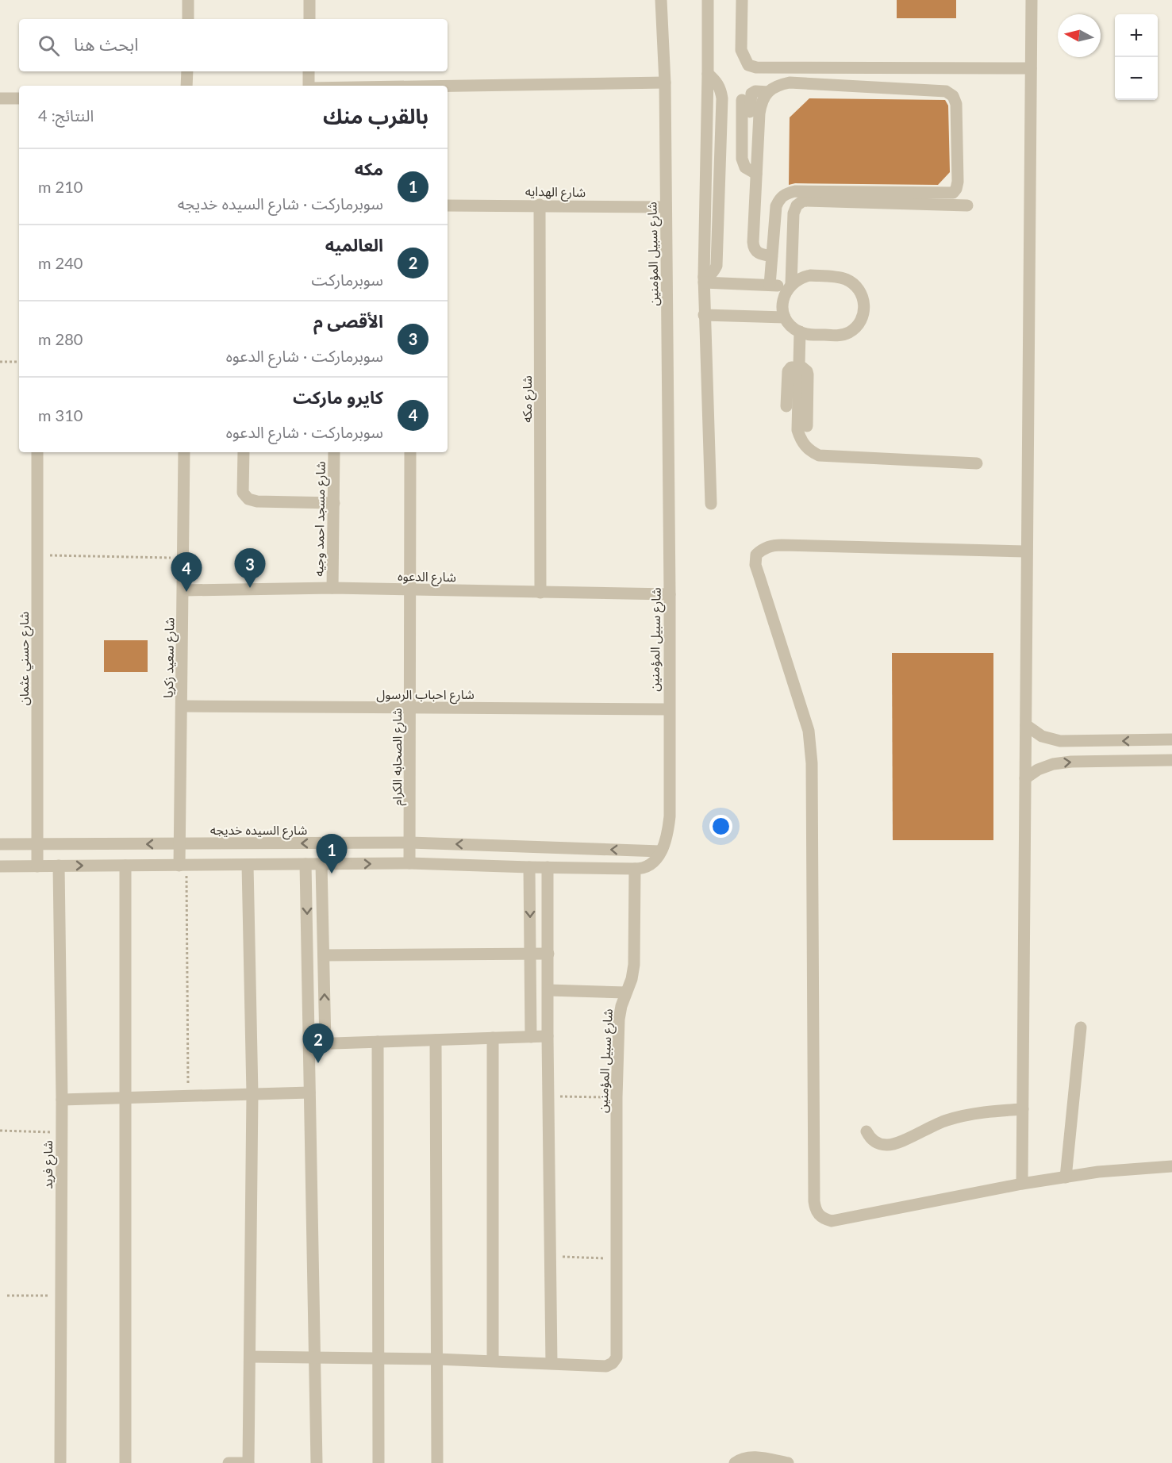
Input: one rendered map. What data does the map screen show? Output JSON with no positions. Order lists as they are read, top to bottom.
{
  "streets": {
    "street": [
      "شارع الهدايه",
      "شارع سبيل المؤمنين",
      "شارع مكه",
      "شارع مسجد احمد وجيه",
      "شارع الدعوه",
      "شارع سعيد زكريا",
      "شارع حسني عثمان",
      "شارع احباب الرسول",
      "شارع الصحابه الكرام",
      "شارع السيده خديجه",
      "شارع فريد"
    ]
  },
  "crossings": [
    ["شارع الهدايه", "شارع سبيل المؤمنين"],
    ["شارع الهدايه", "شارع مكه"],
    ["شارع سبيل المؤمنين", "شارع الدعوه"],
    ["شارع سبيل المؤمنين", "شارع احباب الرسول"],
    ["شارع سبيل المؤمنين", "شارع السيده خديجه"],
    ["شارع مكه", "شارع الدعوه"],
    ["شارع مسجد احمد وجيه", "شارع الدعوه"],
    ["شارع الدعوه", "شارع سعيد زكريا"],
    ["شارع الدعوه", "شارع الصحابه الكرام"],
    ["شارع سعيد زكريا", "شارع احباب الرسول"],
    ["شارع سعيد زكريا", "شارع السيده خديجه"],
    ["شارع حسني عثمان", "شارع السيده خديجه"],
    ["شارع احباب الرسول", "شارع الصحابه الكرام"],
    ["شارع الصحابه الكرام", "شارع السيده خديجه"]
  ],
  "north": "left",
  "page": {
    "map_buttons": ["+", "−"],
    "search": "ابحث هنا",
    "heading": ["بالقرب منك", "النتائج: 4"],
    "list": [
      {
        "mark": "1",
        "name": "مكه",
        "note": "سوبرماركت · شارع السيده خديجه",
        "value": "210 m"
      },
      {
        "mark": "2",
        "name": "العالميه",
        "note": "سوبرماركت",
        "value": "240 m"
      },
      {
        "mark": "3",
        "name": "الأقصى م",
        "note": "سوبرماركت · شارع الدعوه",
        "value": "280 m"
      },
      {
        "mark": "4",
        "name": "كايرو ماركت",
        "note": "سوبرماركت · شارع الدعوه",
        "value": "310 m"
      }
    ],
    "pins": [
      "3",
      "4",
      "1",
      "2"
    ]
  }
}
